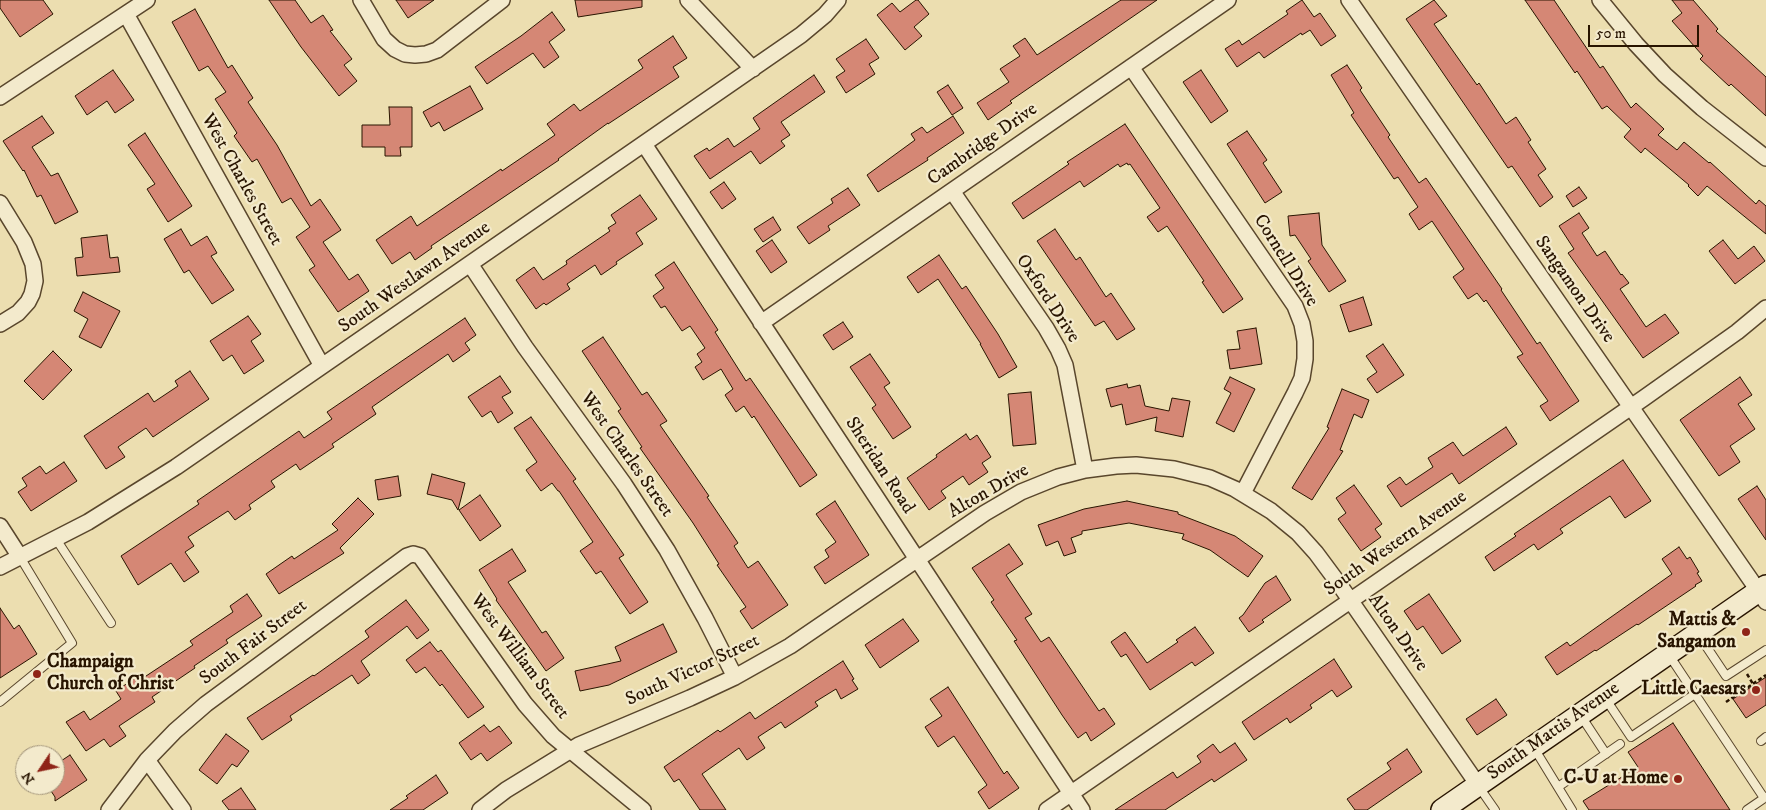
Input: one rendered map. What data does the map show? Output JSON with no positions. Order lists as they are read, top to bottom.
{
  "streets": {
    "main road": ["South Mattis Avenue"],
    "street": [
      "Cambridge Drive",
      "West Charles Street",
      "Cornell Drive",
      "South Westlawn Avenue",
      "Sangamon Drive",
      "Oxford Drive",
      "Sheridan Road",
      "Alton Drive",
      "South Western Avenue",
      "South Fair Street",
      "West William Street",
      "South Victor Street"
    ]
  },
  "crossings": [
    ["Cambridge Drive", "Cornell Drive"],
    ["Cambridge Drive", "Oxford Drive"],
    ["Cambridge Drive", "Sheridan Road"],
    ["West Charles Street", "South Westlawn Avenue"],
    ["West Charles Street", "South Victor Street"],
    ["Cornell Drive", "Alton Drive"],
    ["South Westlawn Avenue", "Sheridan Road"],
    ["Sangamon Drive", "South Western Avenue"],
    ["Sangamon Drive", "South Mattis Avenue"],
    ["Oxford Drive", "Alton Drive"],
    ["Sheridan Road", "Alton Drive"],
    ["Sheridan Road", "South Western Avenue"],
    ["Sheridan Road", "South Victor Street"],
    ["Alton Drive", "South Western Avenue"],
    ["Alton Drive", "South Victor Street"],
    ["Alton Drive", "South Mattis Avenue"],
    ["South Fair Street", "West William Street"],
    ["West William Street", "South Victor Street"]
  ],
  "places": [
    "Mattis & Sangamon",
    "Champaign Church of Christ",
    "Little Caesars",
    "C-U at Home"
  ],
  "scale_bar": "50 m",
  "north": "bottom left"
}
